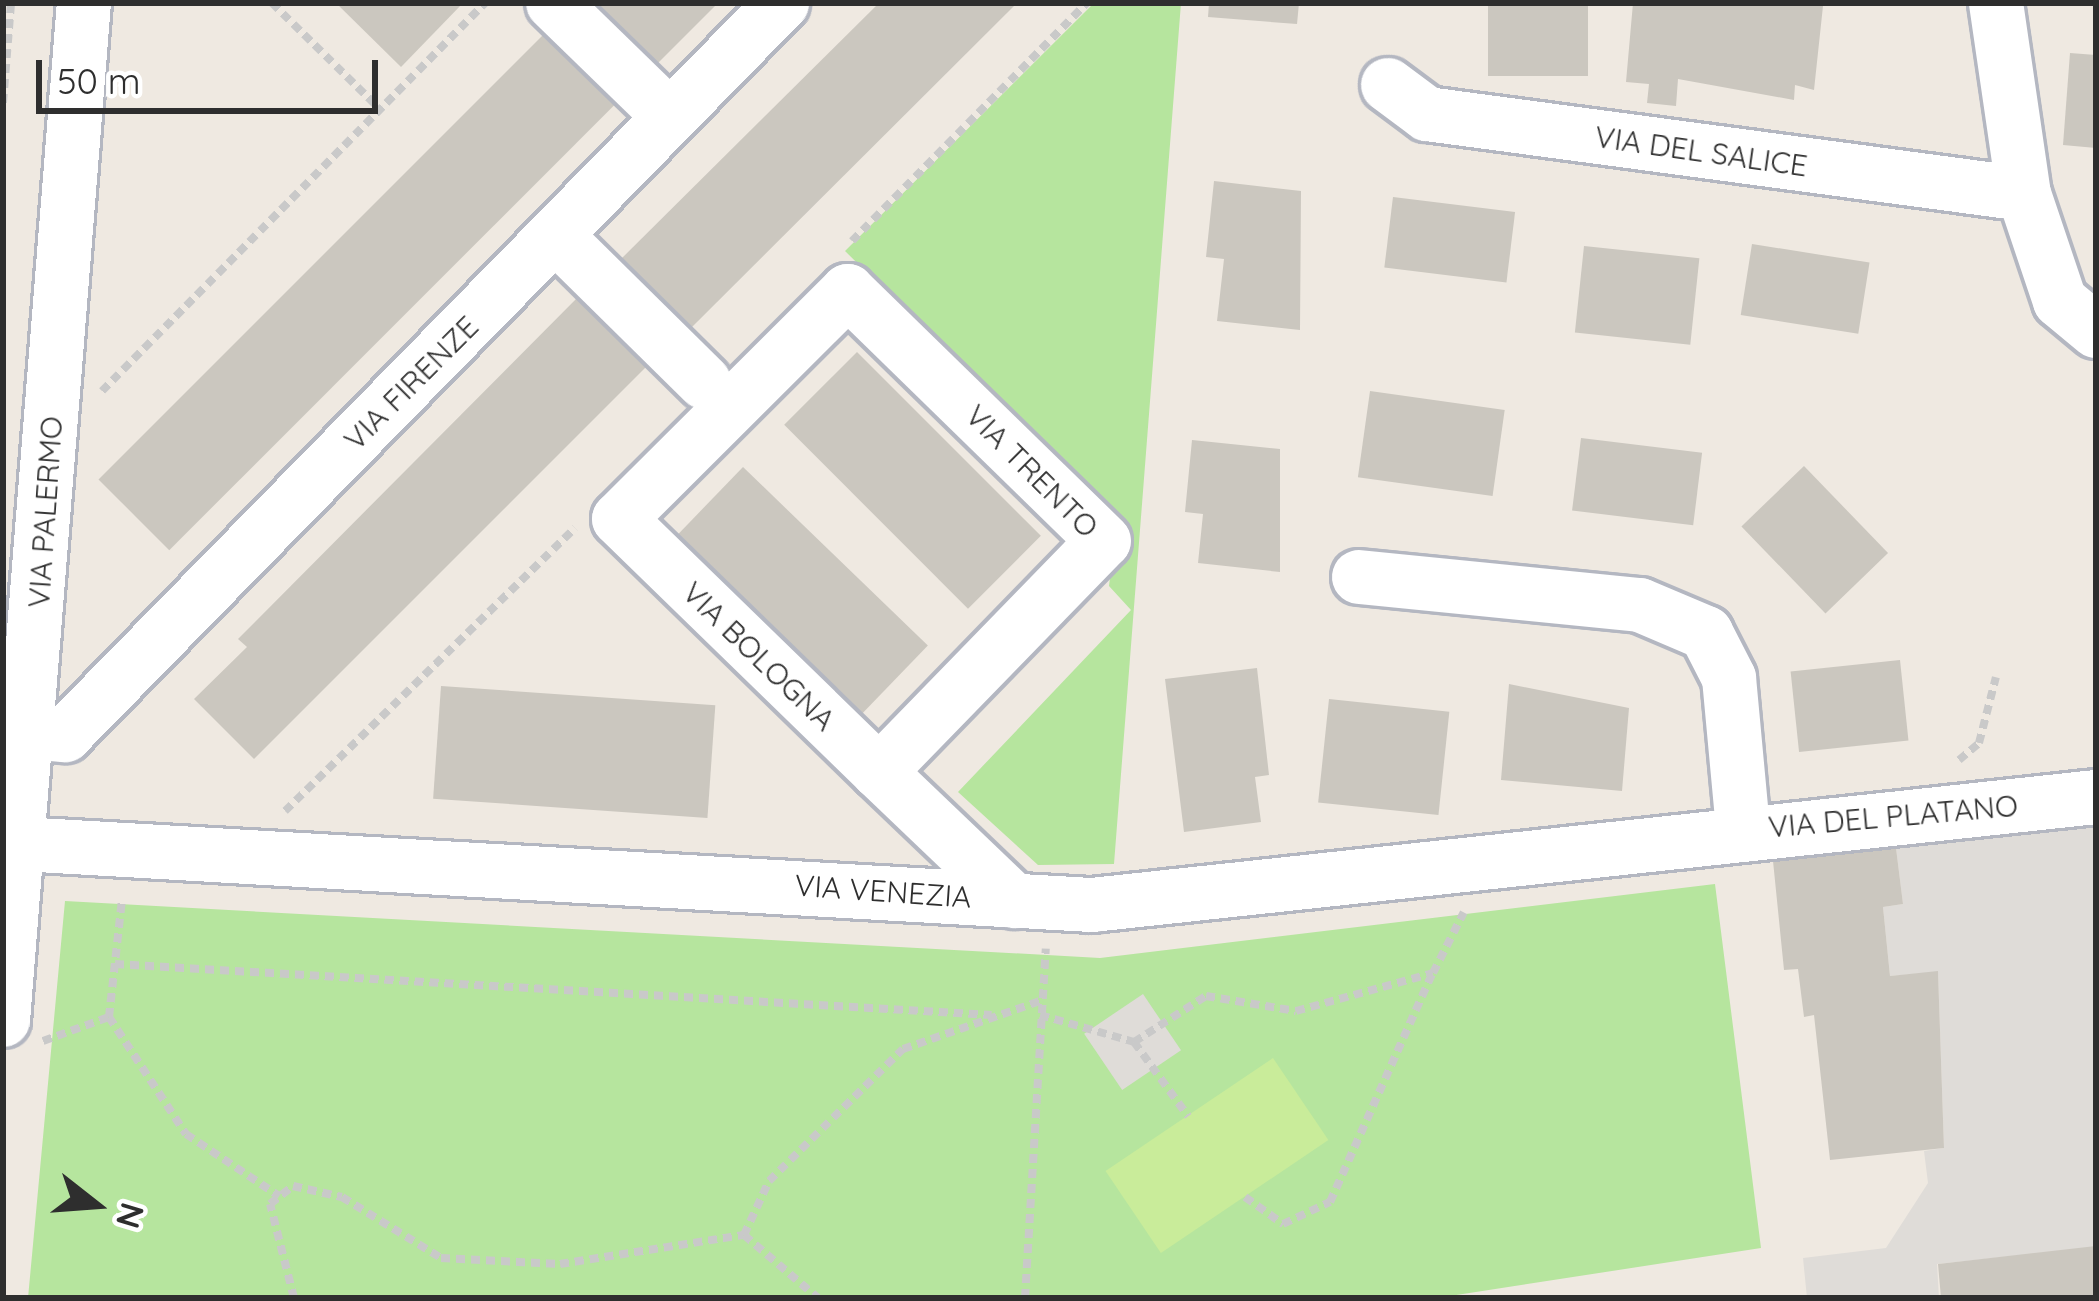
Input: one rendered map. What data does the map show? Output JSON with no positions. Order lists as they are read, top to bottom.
{
  "streets": {
    "street": [
      "VIA DEL SALICE",
      "VIA FIRENZE",
      "VIA TRENTO",
      "VIA PALERMO",
      "VIA BOLOGNA",
      "VIA DEL PLATANO",
      "VIA VENEZIA"
    ]
  },
  "crossings": [
    ["VIA FIRENZE", "VIA PALERMO"],
    ["VIA TRENTO", "VIA BOLOGNA"],
    ["VIA PALERMO", "VIA VENEZIA"],
    ["VIA BOLOGNA", "VIA VENEZIA"],
    ["VIA DEL PLATANO", "VIA VENEZIA"]
  ],
  "scale_bar": "50 m",
  "north": "right"
}
